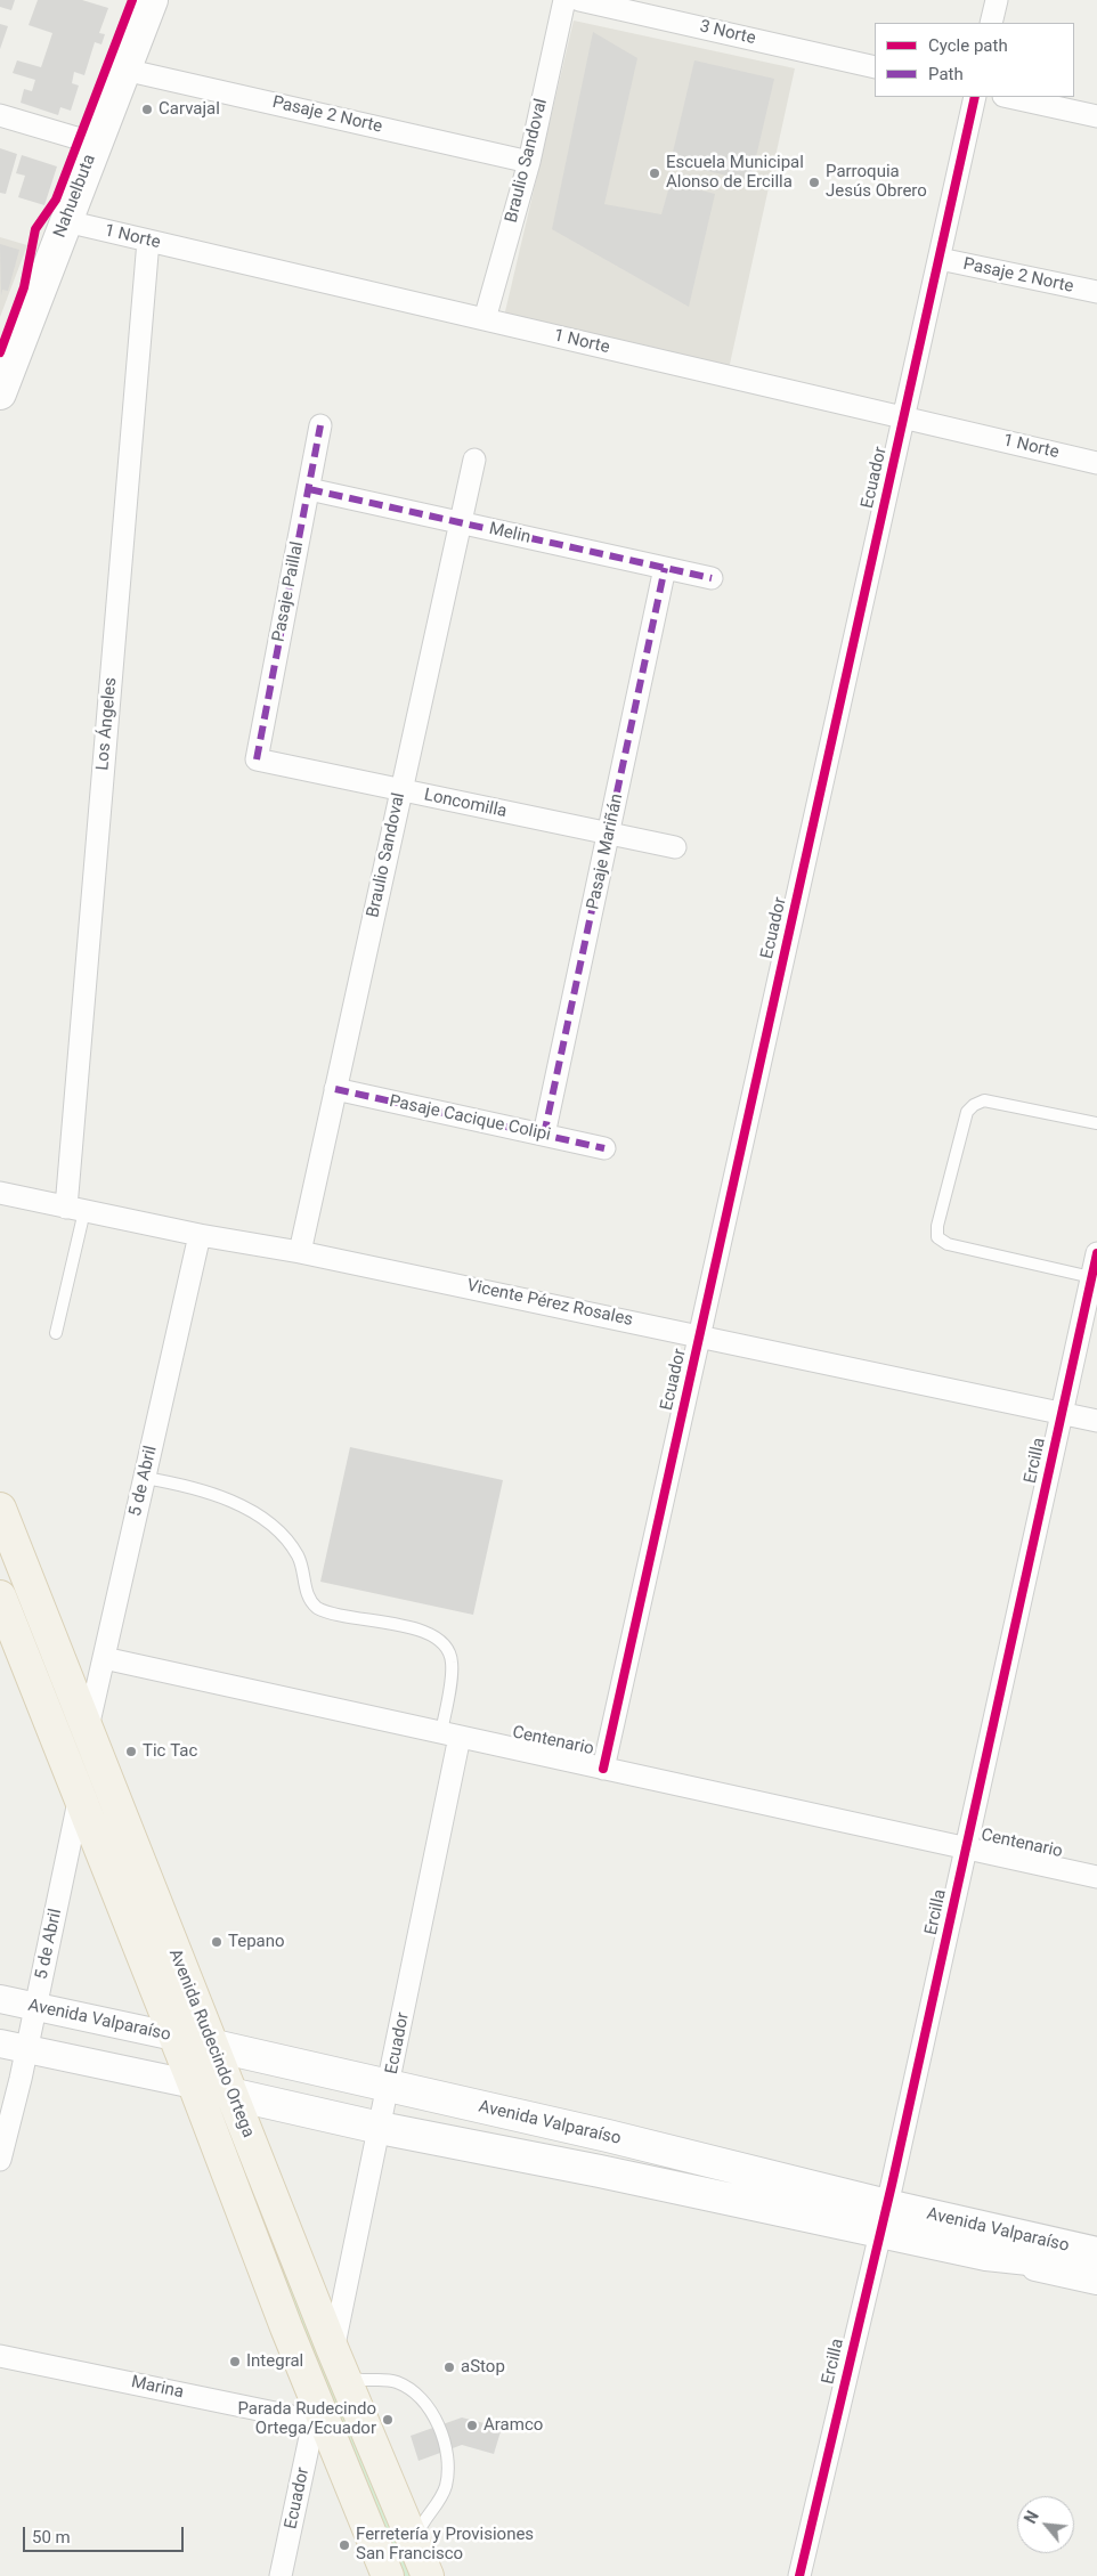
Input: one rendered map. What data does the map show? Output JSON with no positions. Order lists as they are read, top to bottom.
{
  "streets": {
    "main road": ["Nahuelbuta", "Avenida Valparaíso", "Avenida Rudecindo Ortega"],
    "street": [
      "3 Norte",
      "Pasaje 2 Norte",
      "Braulio Sandoval",
      "1 Norte",
      "Ecuador",
      "Melin",
      "Pasaje Paillal",
      "Los Ángeles",
      "Loncomilla",
      "Pasaje Mariñán",
      "Pasaje Cacique Colipi",
      "Vicente Pérez Rosales",
      "Ercilla",
      "5 de Abril",
      "Centenario",
      "Marina"
    ]
  },
  "crossings": [
    ["Pasaje 2 Norte", "Braulio Sandoval"],
    ["Pasaje 2 Norte", "Nahuelbuta"],
    ["Pasaje 2 Norte", "Ecuador"],
    ["Braulio Sandoval", "1 Norte"],
    ["Braulio Sandoval", "Melin"],
    ["Braulio Sandoval", "Loncomilla"],
    ["Braulio Sandoval", "Pasaje Cacique Colipi"],
    ["Braulio Sandoval", "Vicente Pérez Rosales"],
    ["Nahuelbuta", "1 Norte"],
    ["1 Norte", "Ecuador"],
    ["1 Norte", "Los Ángeles"],
    ["Ecuador", "Vicente Pérez Rosales"],
    ["Ecuador", "Centenario"],
    ["Ecuador", "Avenida Valparaíso"],
    ["Ecuador", "Avenida Rudecindo Ortega"],
    ["Ecuador", "Marina"],
    ["Melin", "Pasaje Paillal"],
    ["Melin", "Pasaje Mariñán"],
    ["Pasaje Paillal", "Loncomilla"],
    ["Los Ángeles", "Vicente Pérez Rosales"],
    ["Loncomilla", "Pasaje Mariñán"],
    ["Pasaje Mariñán", "Pasaje Cacique Colipi"],
    ["Vicente Pérez Rosales", "Ercilla"],
    ["Vicente Pérez Rosales", "5 de Abril"],
    ["Ercilla", "Centenario"],
    ["Ercilla", "Avenida Valparaíso"],
    ["5 de Abril", "Centenario"],
    ["5 de Abril", "Avenida Valparaíso"],
    ["5 de Abril", "Avenida Rudecindo Ortega"],
    ["Avenida Valparaíso", "Avenida Rudecindo Ortega"],
    ["Avenida Rudecindo Ortega", "Marina"]
  ],
  "places": [
    "Carvajal",
    "Escuela Municipal Alonso de Ercilla",
    "Parroquia Jesús Obrero",
    "Tic Tac",
    "Tepano",
    "Integral",
    "aStop",
    "Parada Rudecindo Ortega/Ecuador",
    "Aramco",
    "Ferretería y Provisiones San Francisco"
  ],
  "legend": ["Cycle path", "Path"],
  "scale_bar": "50 m",
  "north": "top left"
}
